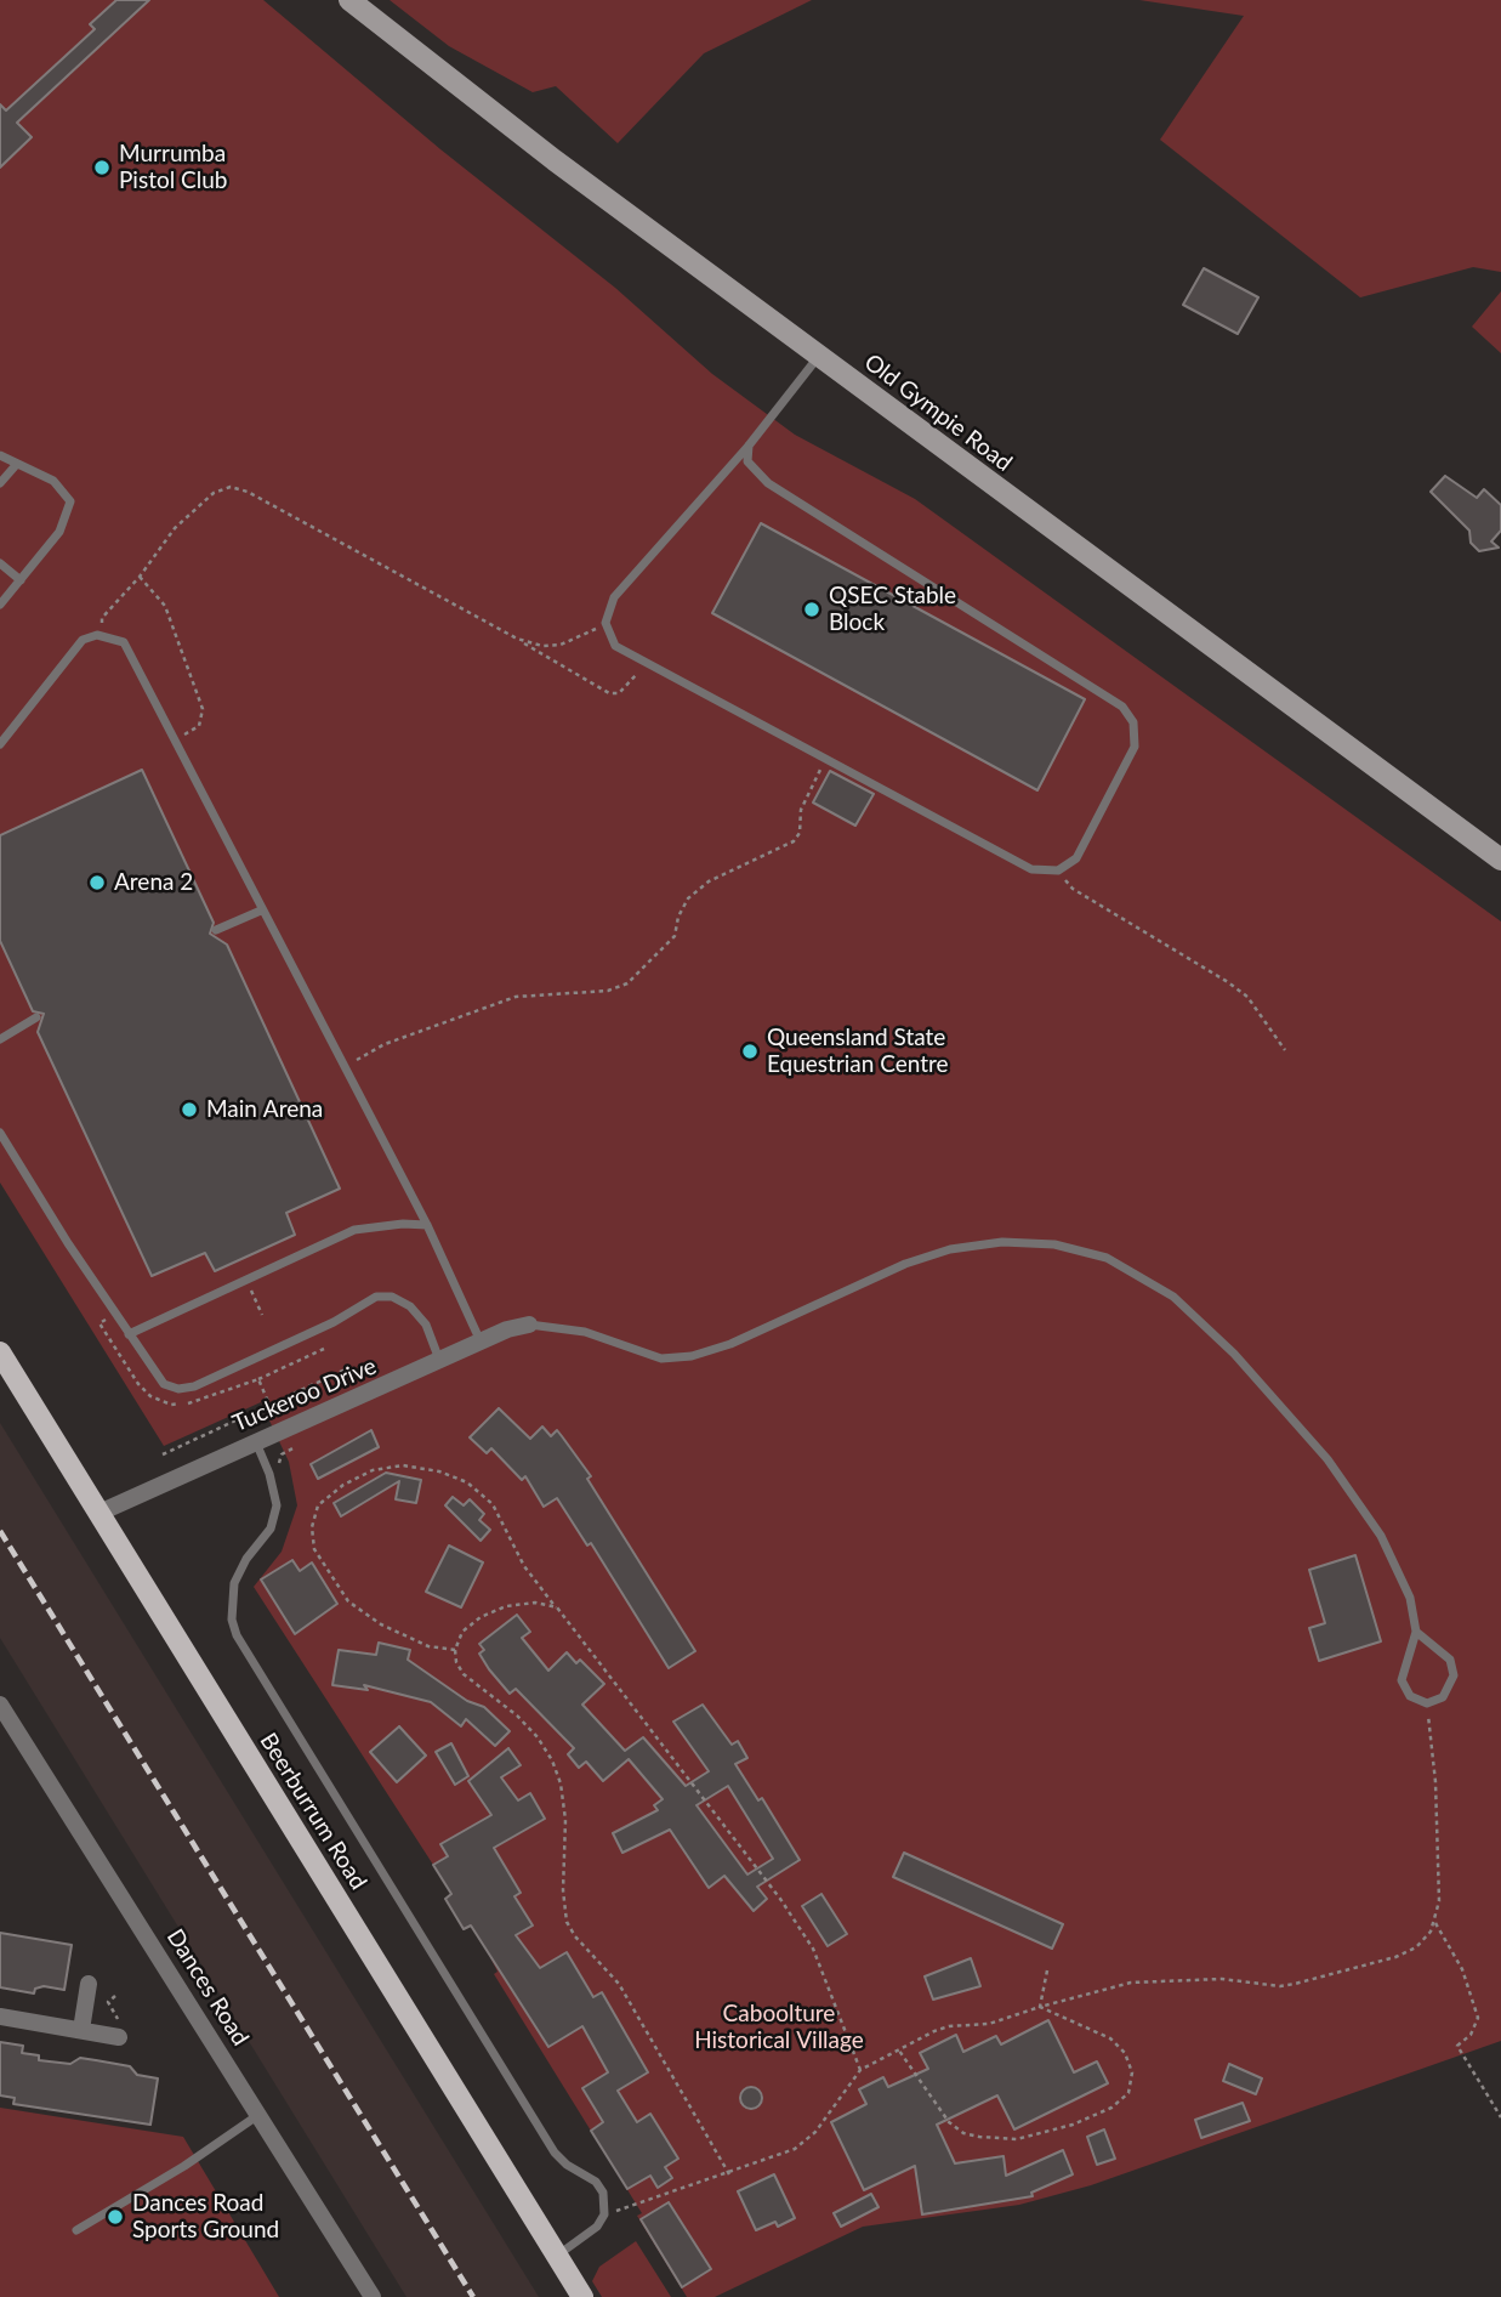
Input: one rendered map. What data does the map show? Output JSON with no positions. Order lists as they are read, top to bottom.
{
  "streets": {
    "main road": ["Old Gympie Road", "Beerburrum Road"],
    "street": ["Tuckeroo Drive", "Dances Road"]
  },
  "crossings": [
    ["Tuckeroo Drive", "Beerburrum Road"]
  ],
  "parks": ["Caboolture Historical Village"],
  "places": [
    "Murrumba Pistol Club",
    "QSEC Stable Block",
    "Arena 2",
    "Queensland State Equestrian Centre",
    "Main Arena",
    "Dances Road Sports Ground"
  ]
}
